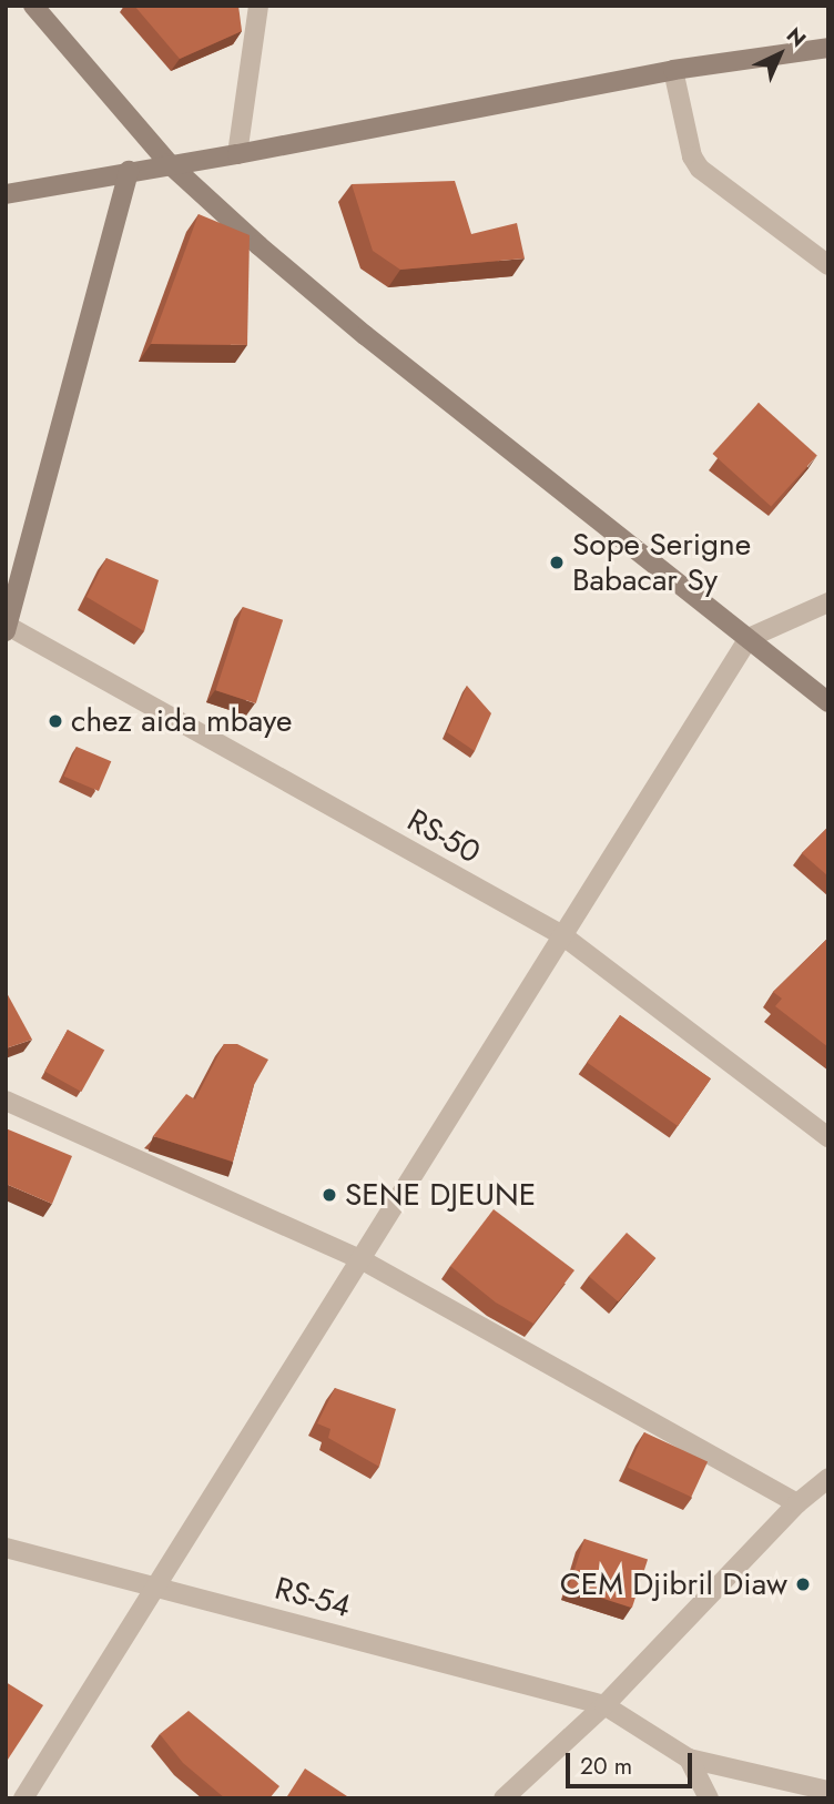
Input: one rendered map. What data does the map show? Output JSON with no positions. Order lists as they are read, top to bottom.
{
  "streets": {
    "street": ["RS-50", "RS-54"]
  },
  "places": [
    "Sope Serigne Babacar Sy",
    "chez aida mbaye",
    "SENE DJEUNE",
    "CEM Djibril Diaw"
  ],
  "scale_bar": "20 m",
  "north": "top right"
}
